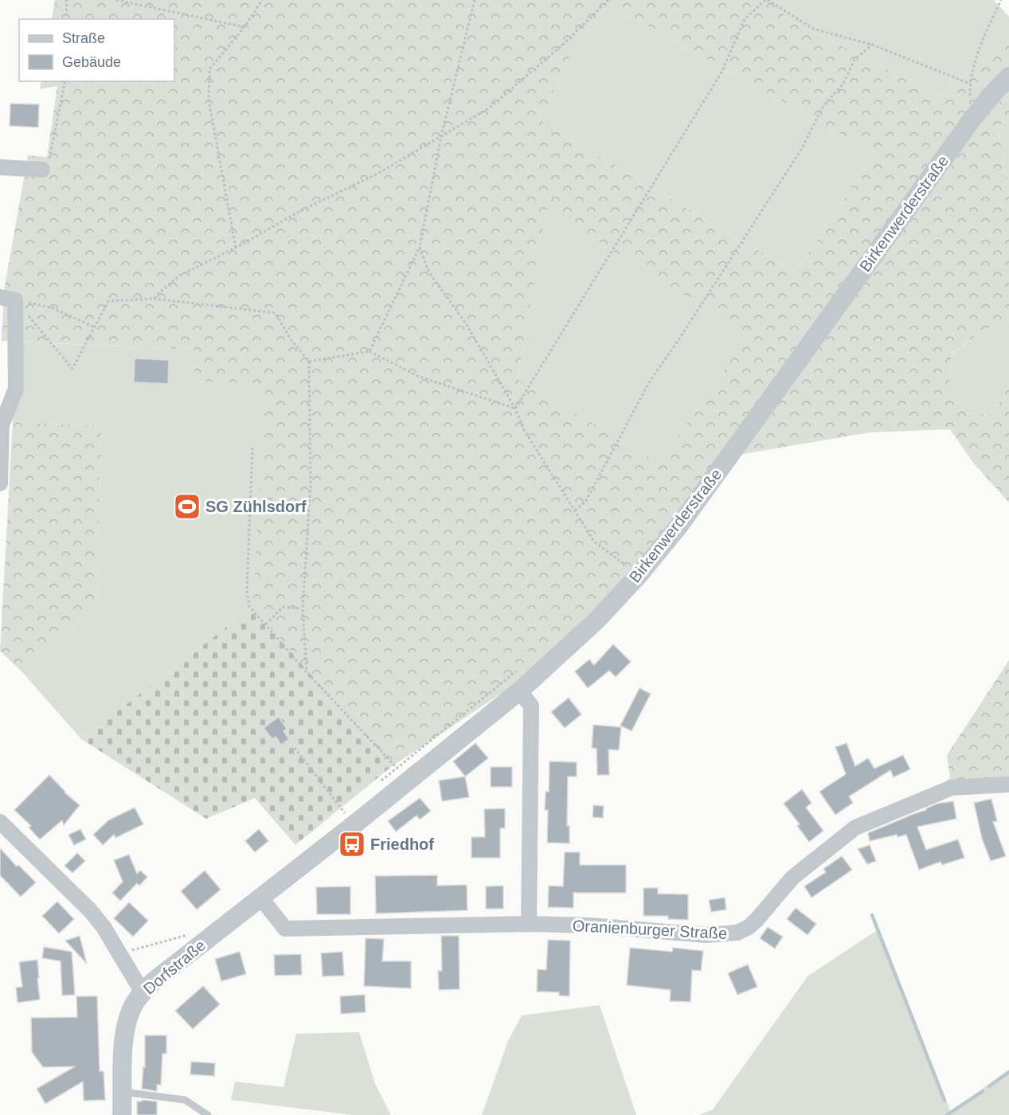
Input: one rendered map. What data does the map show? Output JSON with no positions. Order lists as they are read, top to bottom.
{
  "streets": {
    "street": ["Birkenwerderstraße", "Oranienburger Straße", "Dorfstraße"]
  },
  "crossings": [
    ["Birkenwerderstraße", "Oranienburger Straße"],
    ["Birkenwerderstraße", "Dorfstraße"],
    ["Oranienburger Straße", "Dorfstraße"]
  ],
  "places": {
    "sports": ["SG Zühlsdorf"],
    "bus stop": ["Friedhof"]
  },
  "legend": ["Straße", "Gebäude"]
}
